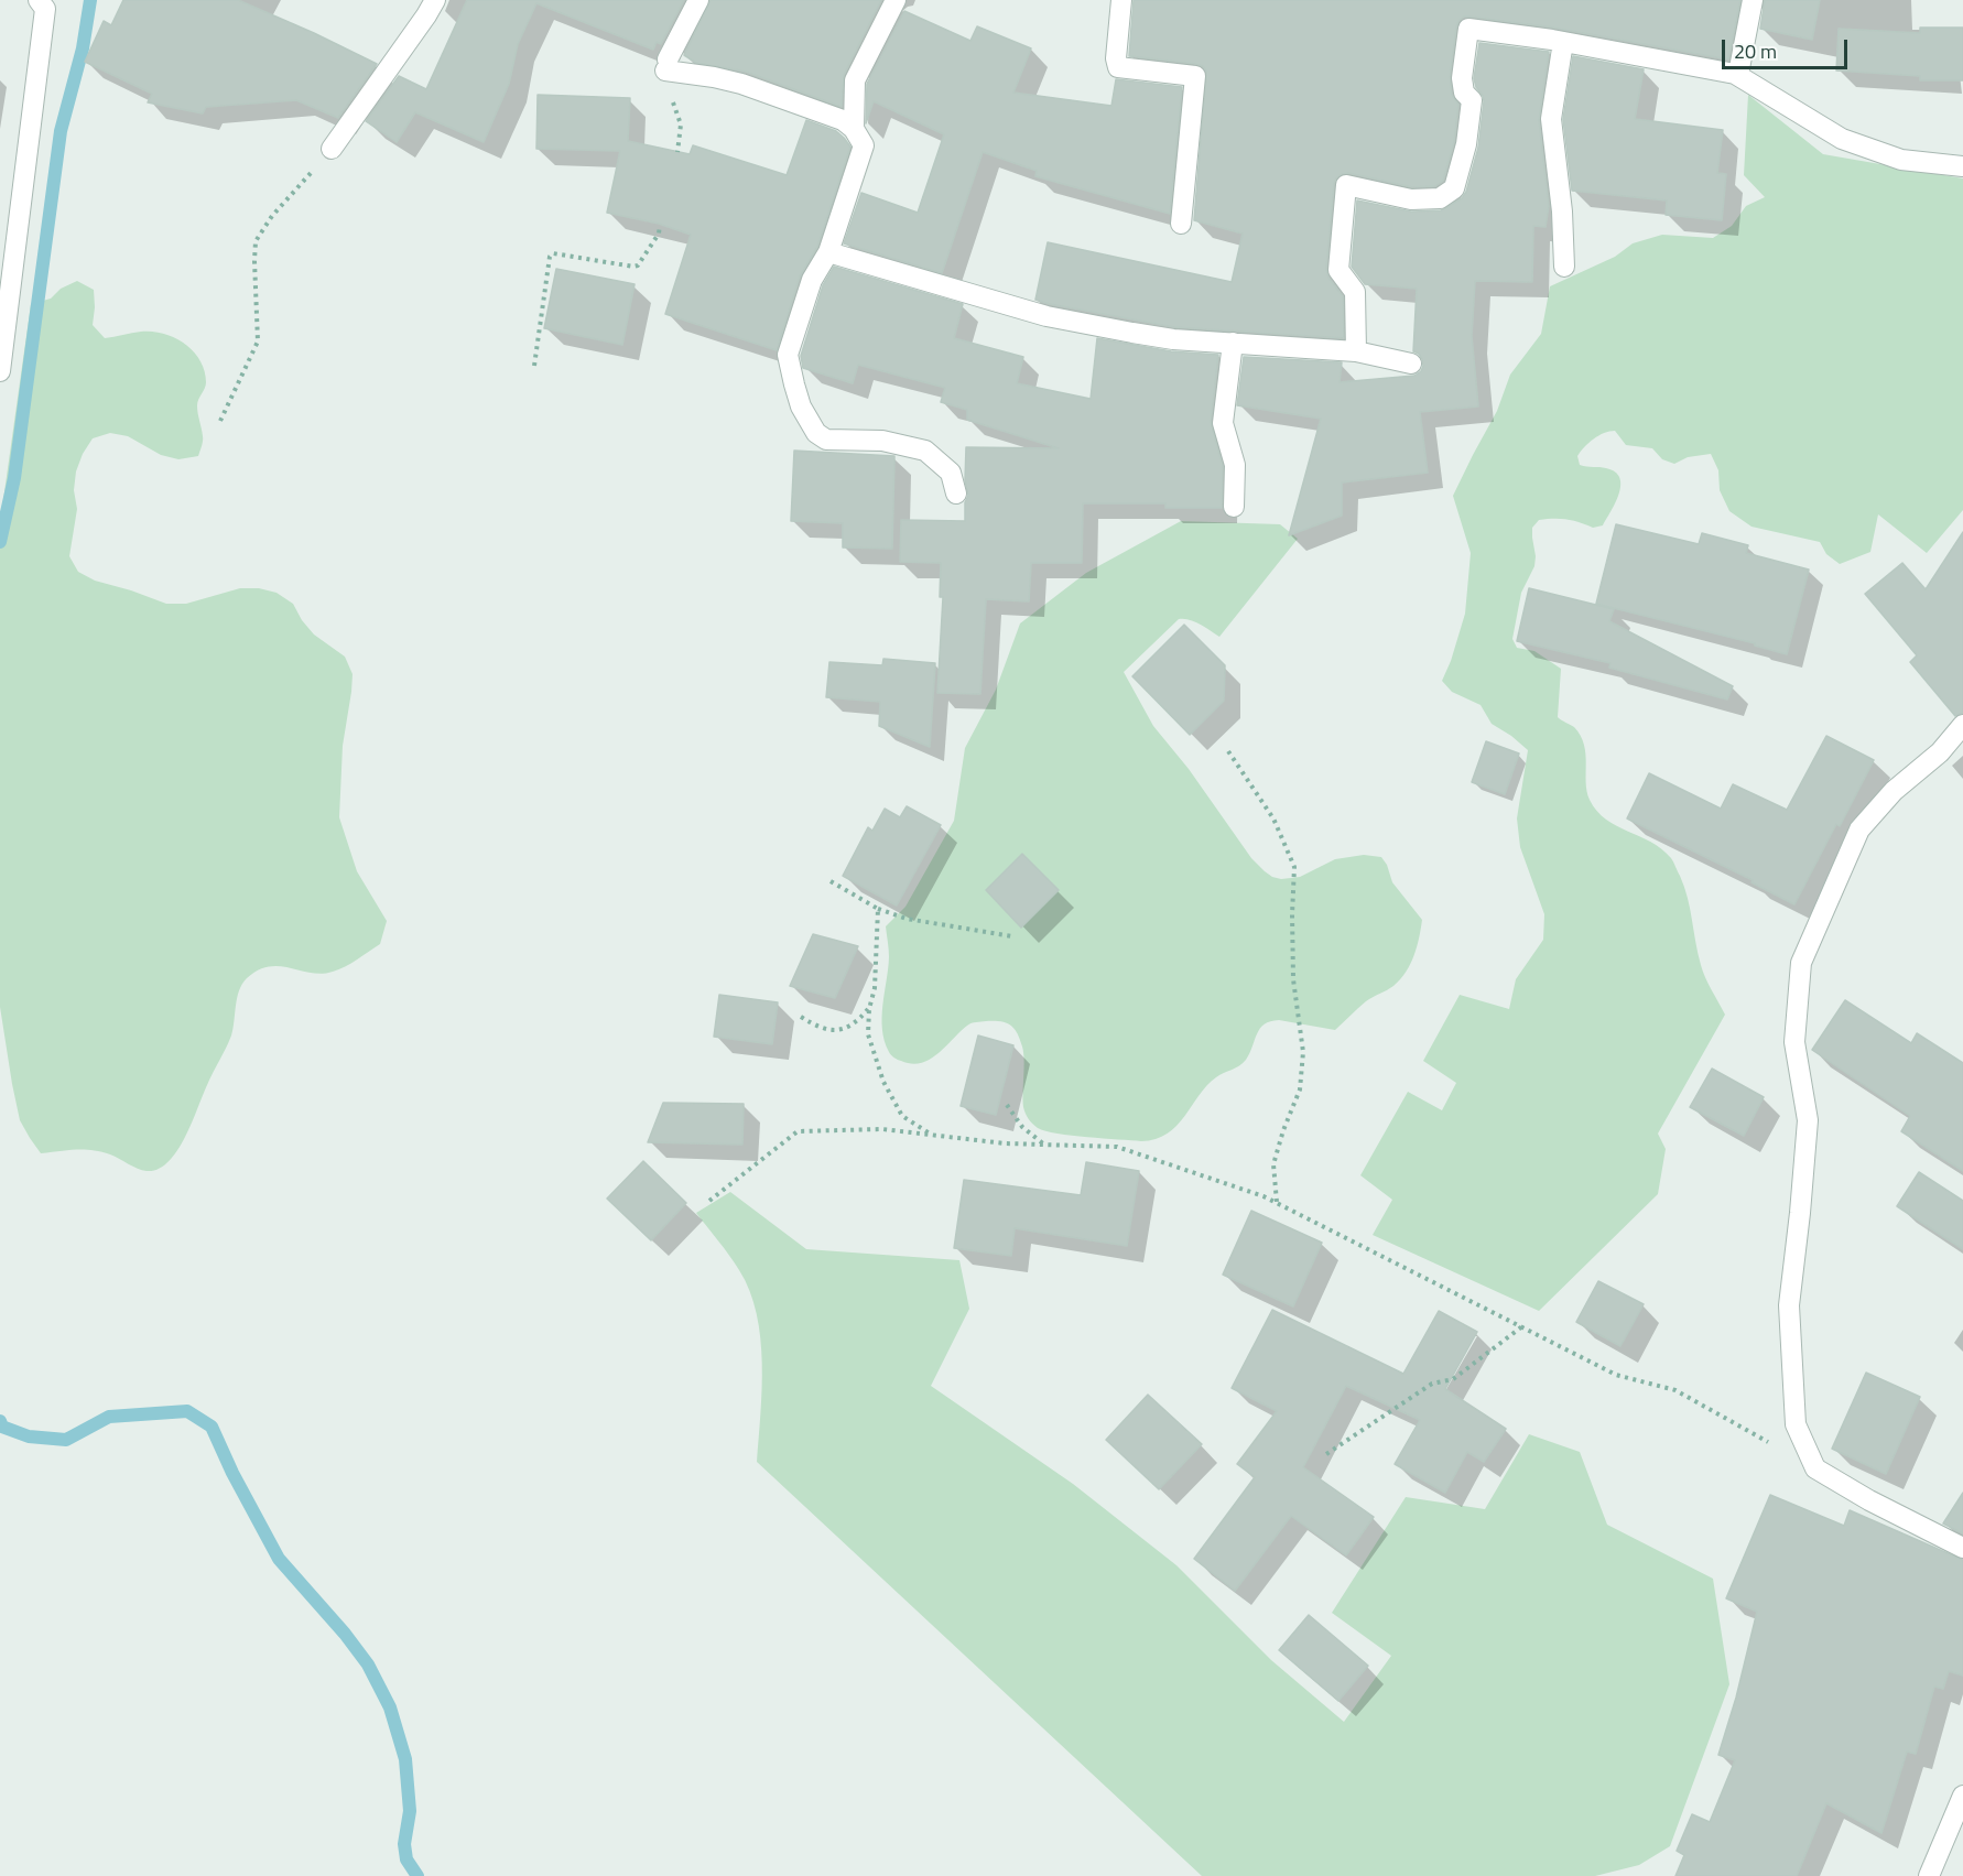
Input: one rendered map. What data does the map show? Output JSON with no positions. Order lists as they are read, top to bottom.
{
  "scale_bar": "20 m"
}
